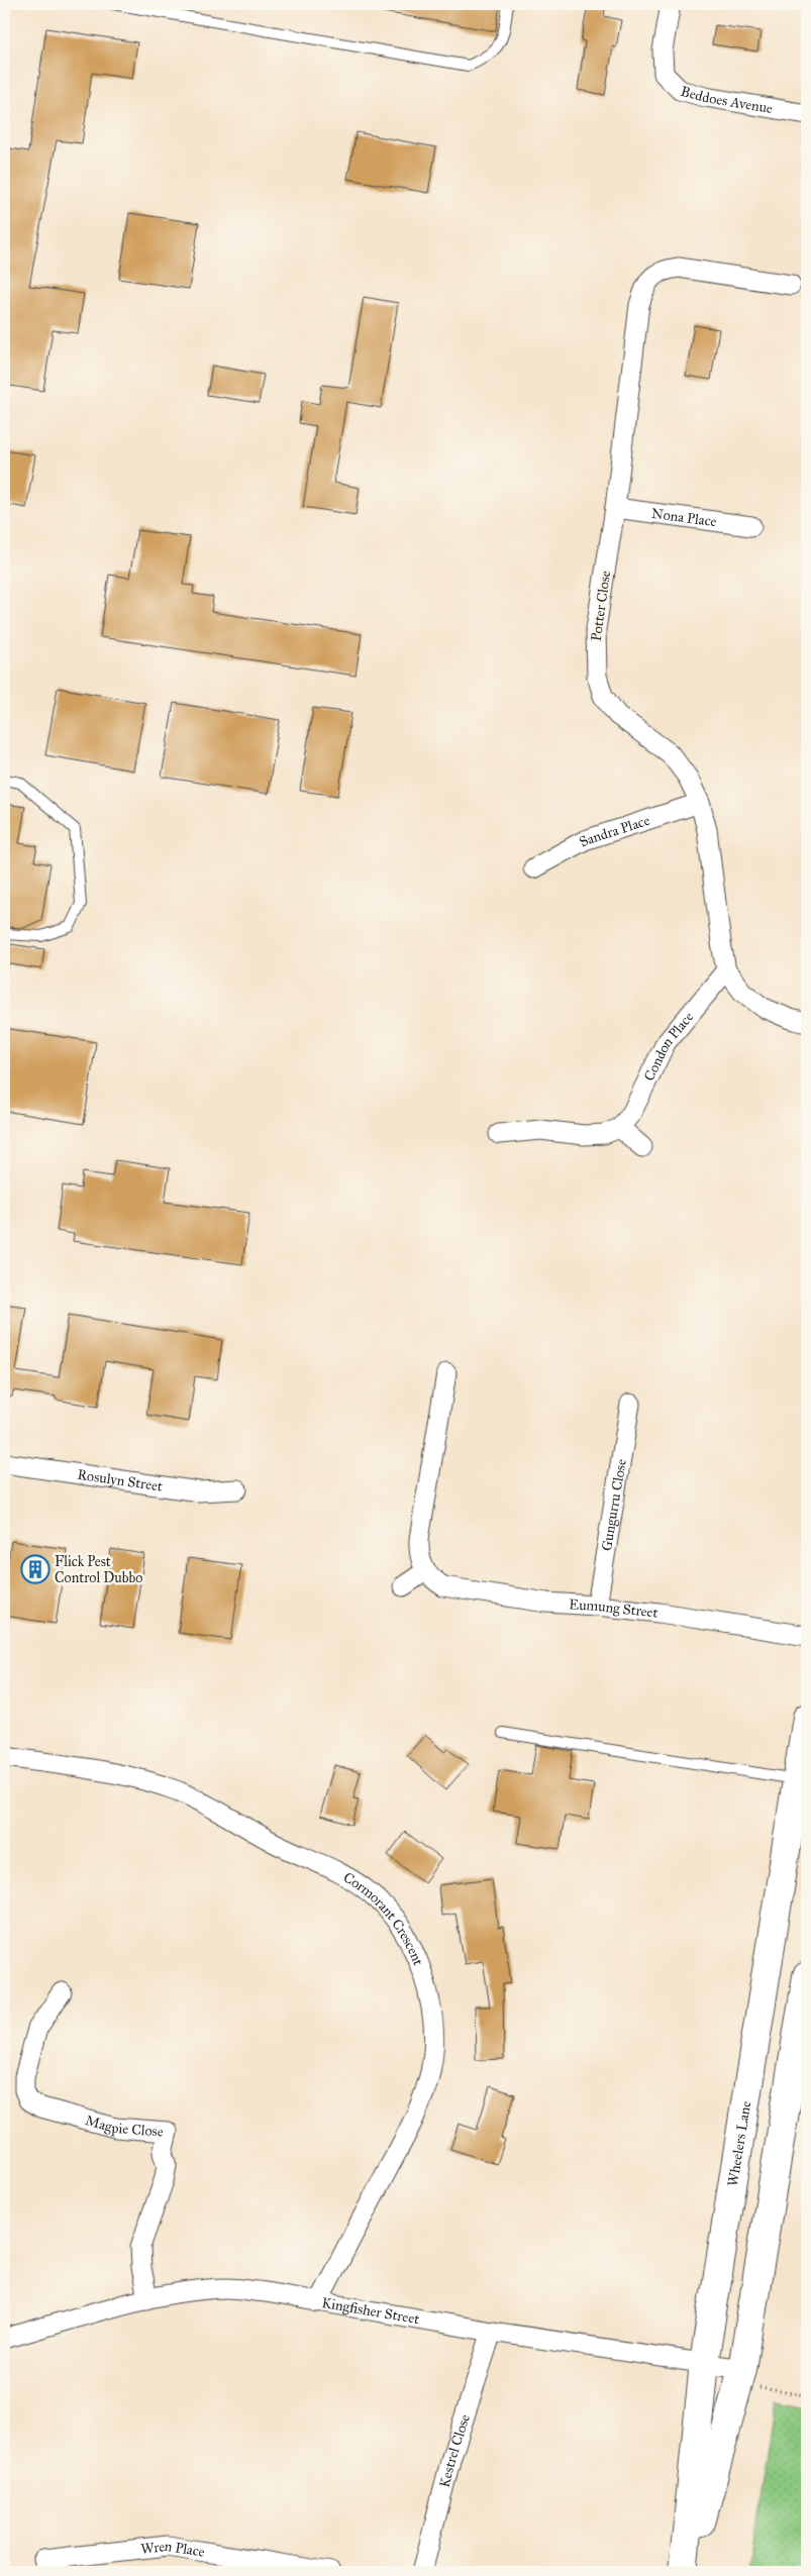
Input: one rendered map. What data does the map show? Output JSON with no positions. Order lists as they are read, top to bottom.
{
  "streets": {
    "main road": ["Wheelers Lane"],
    "street": [
      "Beddoes Avenue",
      "Nona Place",
      "Potter Close",
      "Sandra Place",
      "Condon Place",
      "Rosulyn Street",
      "Gungurru Close",
      "Eumung Street",
      "Cormorant Crescent",
      "Magpie Close",
      "Kingfisher Street",
      "Kestrel Close",
      "Wren Place"
    ]
  },
  "crossings": [
    ["Nona Place", "Potter Close"],
    ["Potter Close", "Sandra Place"],
    ["Potter Close", "Condon Place"],
    ["Gungurru Close", "Eumung Street"],
    ["Cormorant Crescent", "Kingfisher Street"],
    ["Magpie Close", "Kingfisher Street"],
    ["Wheelers Lane", "Kingfisher Street"],
    ["Kingfisher Street", "Kestrel Close"]
  ],
  "places": {
    "building": ["Flick Pest Control Dubbo"]
  }
}
